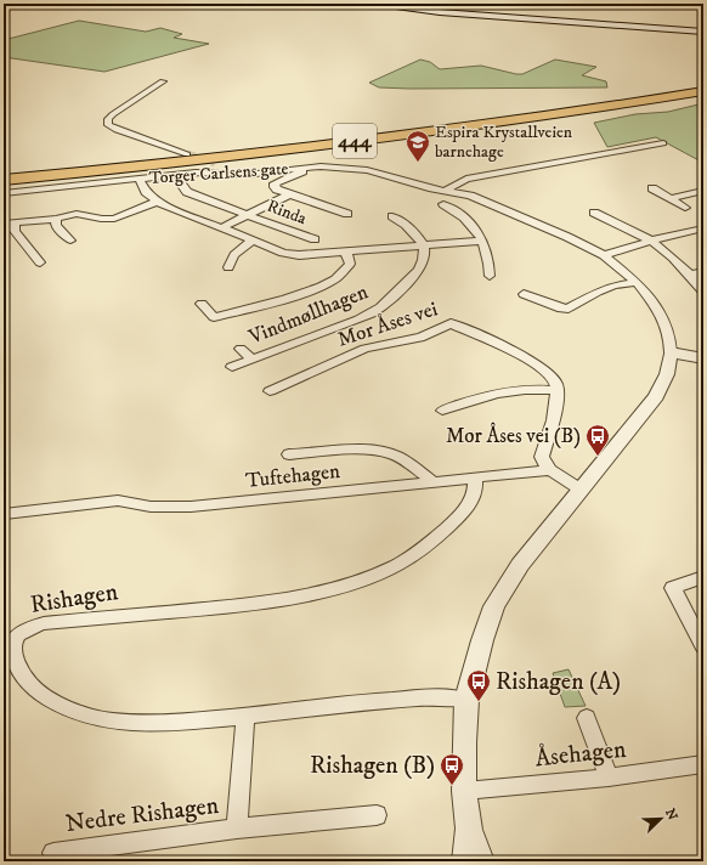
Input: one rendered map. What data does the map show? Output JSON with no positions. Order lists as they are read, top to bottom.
{
  "streets": {
    "highway": ["444"],
    "street": [
      "Torger Carlsens gate",
      "Rinda",
      "Vindmøllhagen",
      "Mor Åses vei",
      "Tuftehagen",
      "Rishagen",
      "Åsehagen",
      "Nedre Rishagen"
    ]
  },
  "crossings": [
    ["Rinda", "Vindmøllhagen"],
    ["Tuftehagen", "Rishagen"],
    ["Rishagen", "Nedre Rishagen"]
  ],
  "places": {
    "school or university": ["Espira Krystallveien barnehage"],
    "bus stop": ["Mor Åses vei (B)", "Rishagen (A)", "Rishagen (B)"]
  },
  "north": "top right"
}
